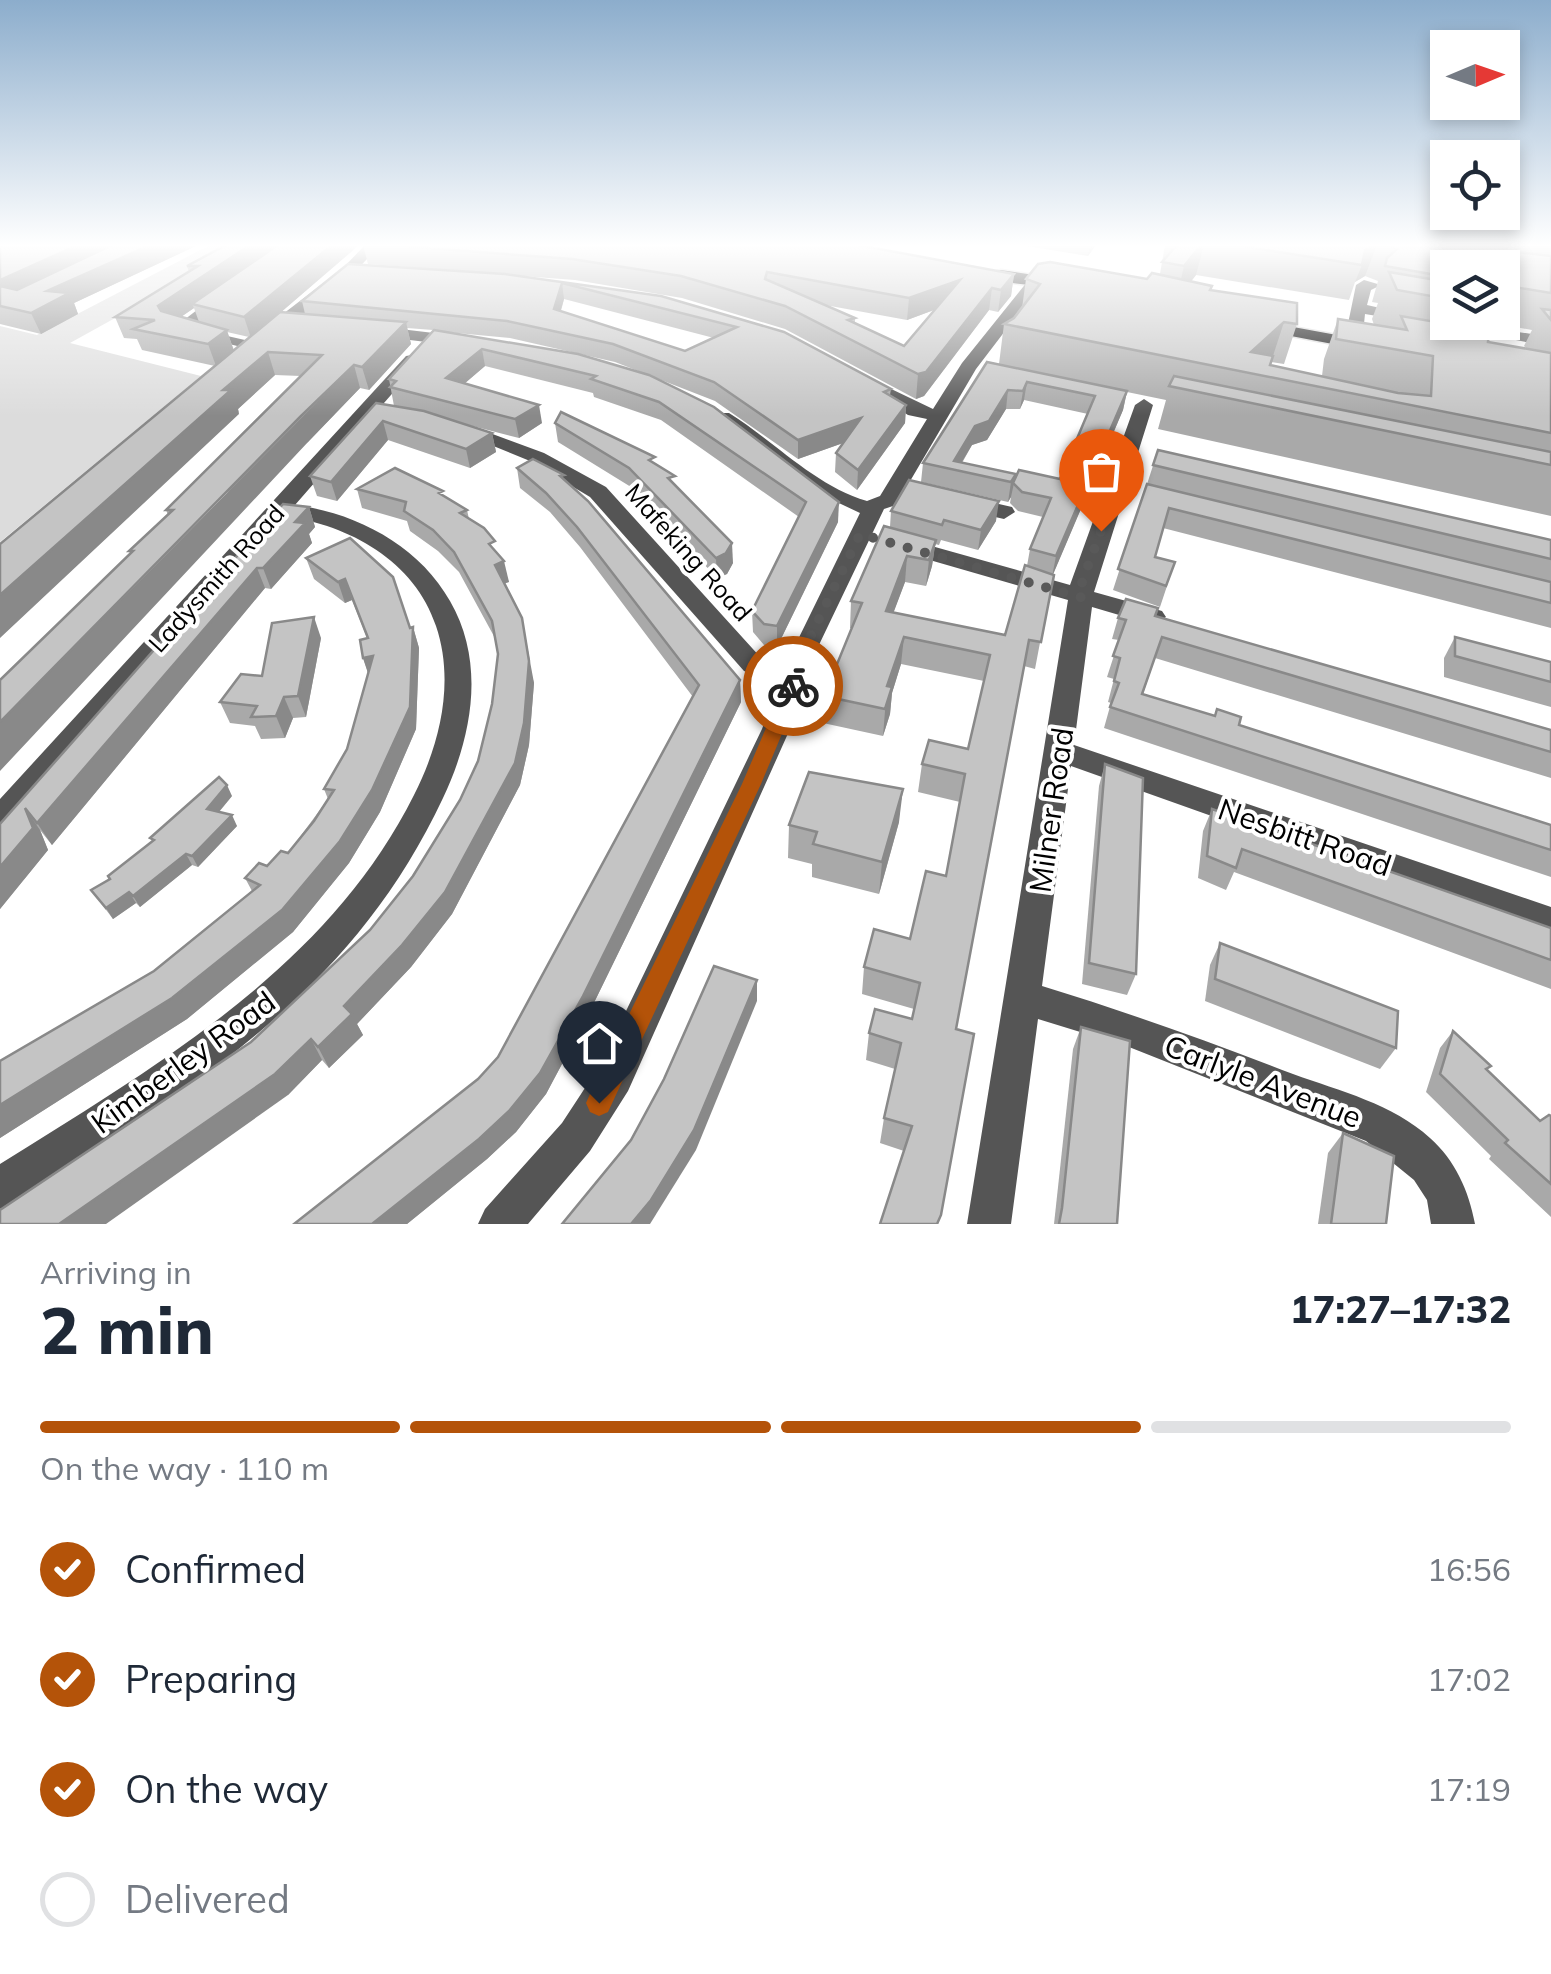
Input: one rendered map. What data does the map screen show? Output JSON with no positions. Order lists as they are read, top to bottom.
{
  "streets": {
    "street": [
      "Mafeking Road",
      "Ladysmith Road",
      "Milner Road",
      "Nesbitt Road",
      "Kimberley Road",
      "Carlyle Avenue"
    ]
  },
  "crossings": [
    ["Ladysmith Road", "Kimberley Road"],
    ["Milner Road", "Nesbitt Road"],
    ["Milner Road", "Carlyle Avenue"]
  ],
  "north": "right",
  "page": {
    "heading": ["2 min", "Arriving in", "17:27–17:32"],
    "bar": "On the way · 110 m",
    "list": [
      ["Confirmed", "16:56"],
      ["Preparing", "17:02"],
      ["On the way", "17:19"],
      "Delivered"
    ]
  }
}
